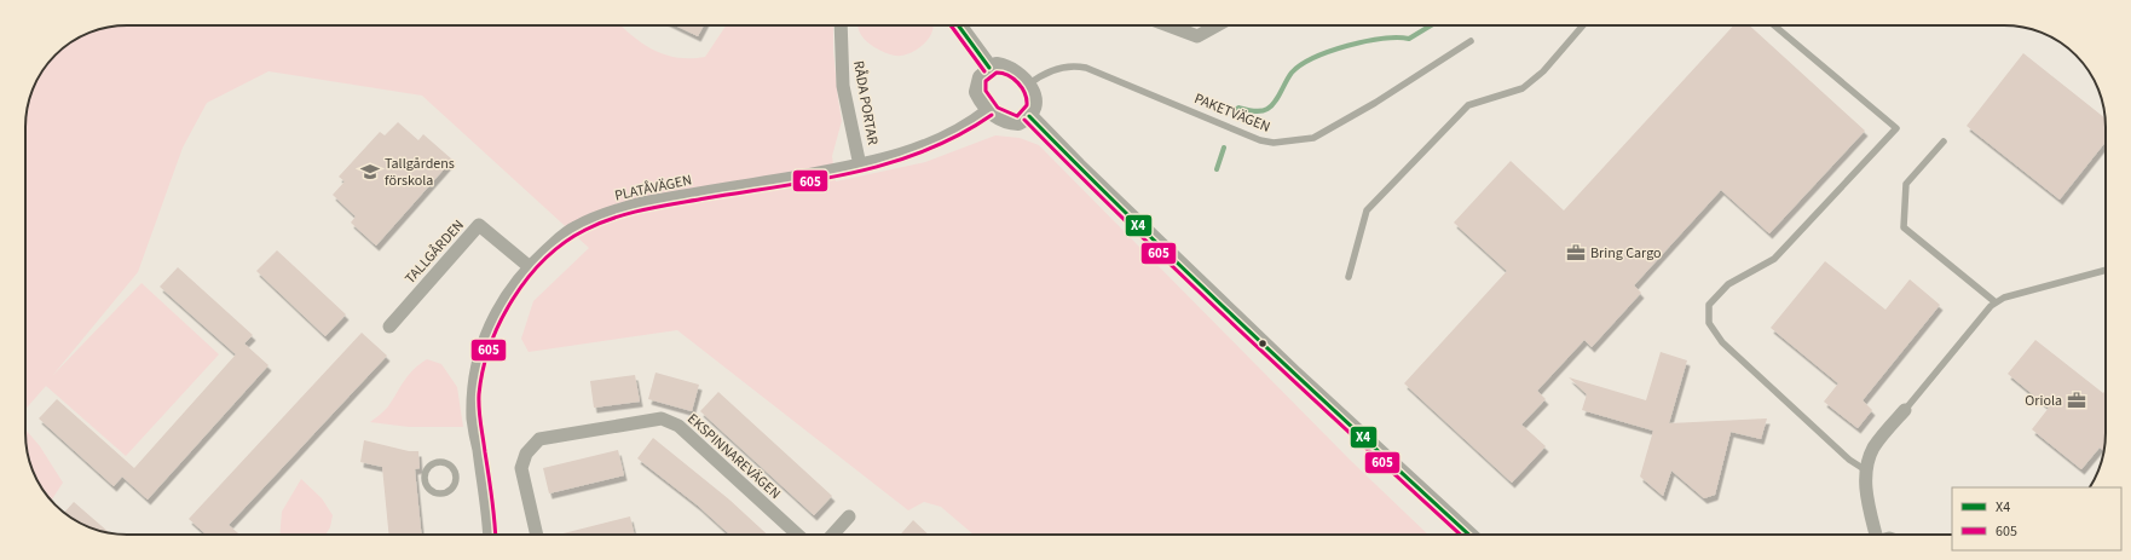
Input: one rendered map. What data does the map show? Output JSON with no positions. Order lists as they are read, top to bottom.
{
  "streets": {
    "street": [
      "RÅDA PORTAR",
      "PLATÅVÄGEN",
      "TALLGÅRDEN",
      "EKSPINNAREVÄGEN"
    ],
    "lane": ["PAKETVÄGEN"]
  },
  "crossings": [
    ["RÅDA PORTAR", "PLATÅVÄGEN"],
    ["PAKETVÄGEN", "PLATÅVÄGEN"],
    ["PLATÅVÄGEN", "TALLGÅRDEN"]
  ],
  "places": {
    "school or university": ["Tallgårdens förskola"],
    "office": ["Bring Cargo", "Oriola"]
  },
  "lines": ["transit line X4", "transit line 605"],
  "legend": ["X4", "605"]
}
